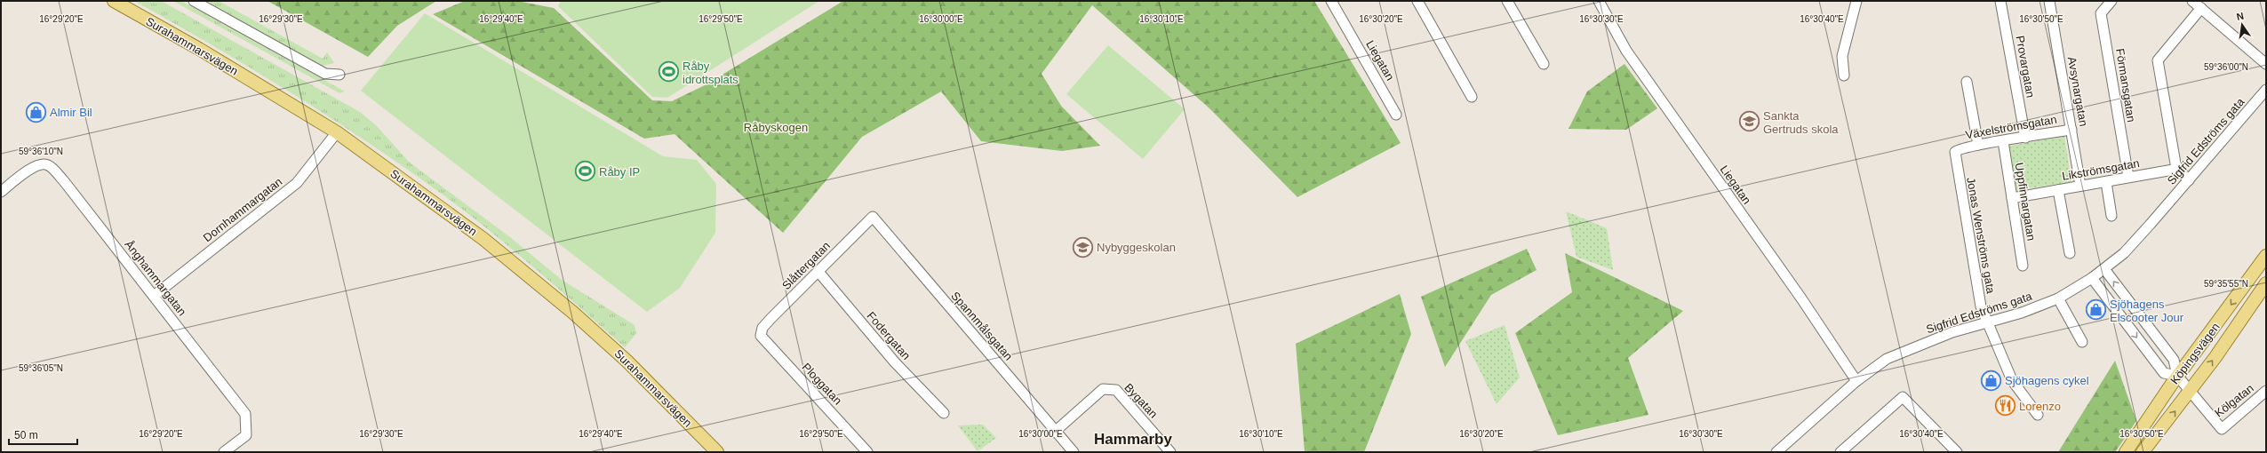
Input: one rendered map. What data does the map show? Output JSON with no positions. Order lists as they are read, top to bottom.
{
  "streets": {
    "main road": ["Surahammarsvägen", "Köpingsvägen"],
    "street": [
      "Liegatan",
      "Provargatan",
      "Förmansgatan",
      "Avsynargatan",
      "Växelströmsgatan",
      "Sigfrid Edströms gata",
      "Likströmsgatan",
      "Uppfinnargatan",
      "Dornhammargatan",
      "Jonas Wenströms gata",
      "Slåttergatan",
      "Ånghammargatan",
      "Spannmålsgatan",
      "Fodergatan",
      "Ploggatan",
      "Bygatan",
      "Kölgatan"
    ]
  },
  "crossings": [
    ["Surahammarsvägen", "Dornhammargatan"],
    ["Liegatan", "Sigfrid Edströms gata"],
    ["Provargatan", "Växelströmsgatan"],
    ["Förmansgatan", "Likströmsgatan"],
    ["Avsynargatan", "Växelströmsgatan"],
    ["Avsynargatan", "Likströmsgatan"],
    ["Växelströmsgatan", "Uppfinnargatan"],
    ["Växelströmsgatan", "Jonas Wenströms gata"],
    ["Sigfrid Edströms gata", "Jonas Wenströms gata"],
    ["Likströmsgatan", "Uppfinnargatan"],
    ["Dornhammargatan", "Ånghammargatan"],
    ["Slåttergatan", "Spannmålsgatan"],
    ["Slåttergatan", "Fodergatan"],
    ["Slåttergatan", "Ploggatan"],
    ["Spannmålsgatan", "Bygatan"],
    ["Köpingsvägen", "Kölgatan"]
  ],
  "districts": ["Hammarby"],
  "parks": ["Råbyskogen"],
  "places": {
    "sports": ["Råby idrottsplats", "Råby IP"],
    "shop": ["Almir Bil", "Sjöhagens Elscooter Jour", "Sjöhagens cykel"],
    "school or university": ["Sankta Gertruds skola", "Nybyggeskolan"],
    "restaurant": ["Lorenzo"]
  },
  "scale_bar": "50 m",
  "north": "top",
  "coordinates": [
    "16°29'20\"E",
    "16°29'30\"E",
    "16°29'40\"E",
    "16°29'50\"E",
    "16°30'00\"E",
    "16°30'10\"E",
    "16°30'20\"E",
    "16°30'30\"E",
    "16°30'40\"E",
    "16°30'50\"E",
    "59°36'00\"N",
    "59°36'10\"N",
    "59°35'55\"N",
    "59°36'05\"N"
  ]
}
